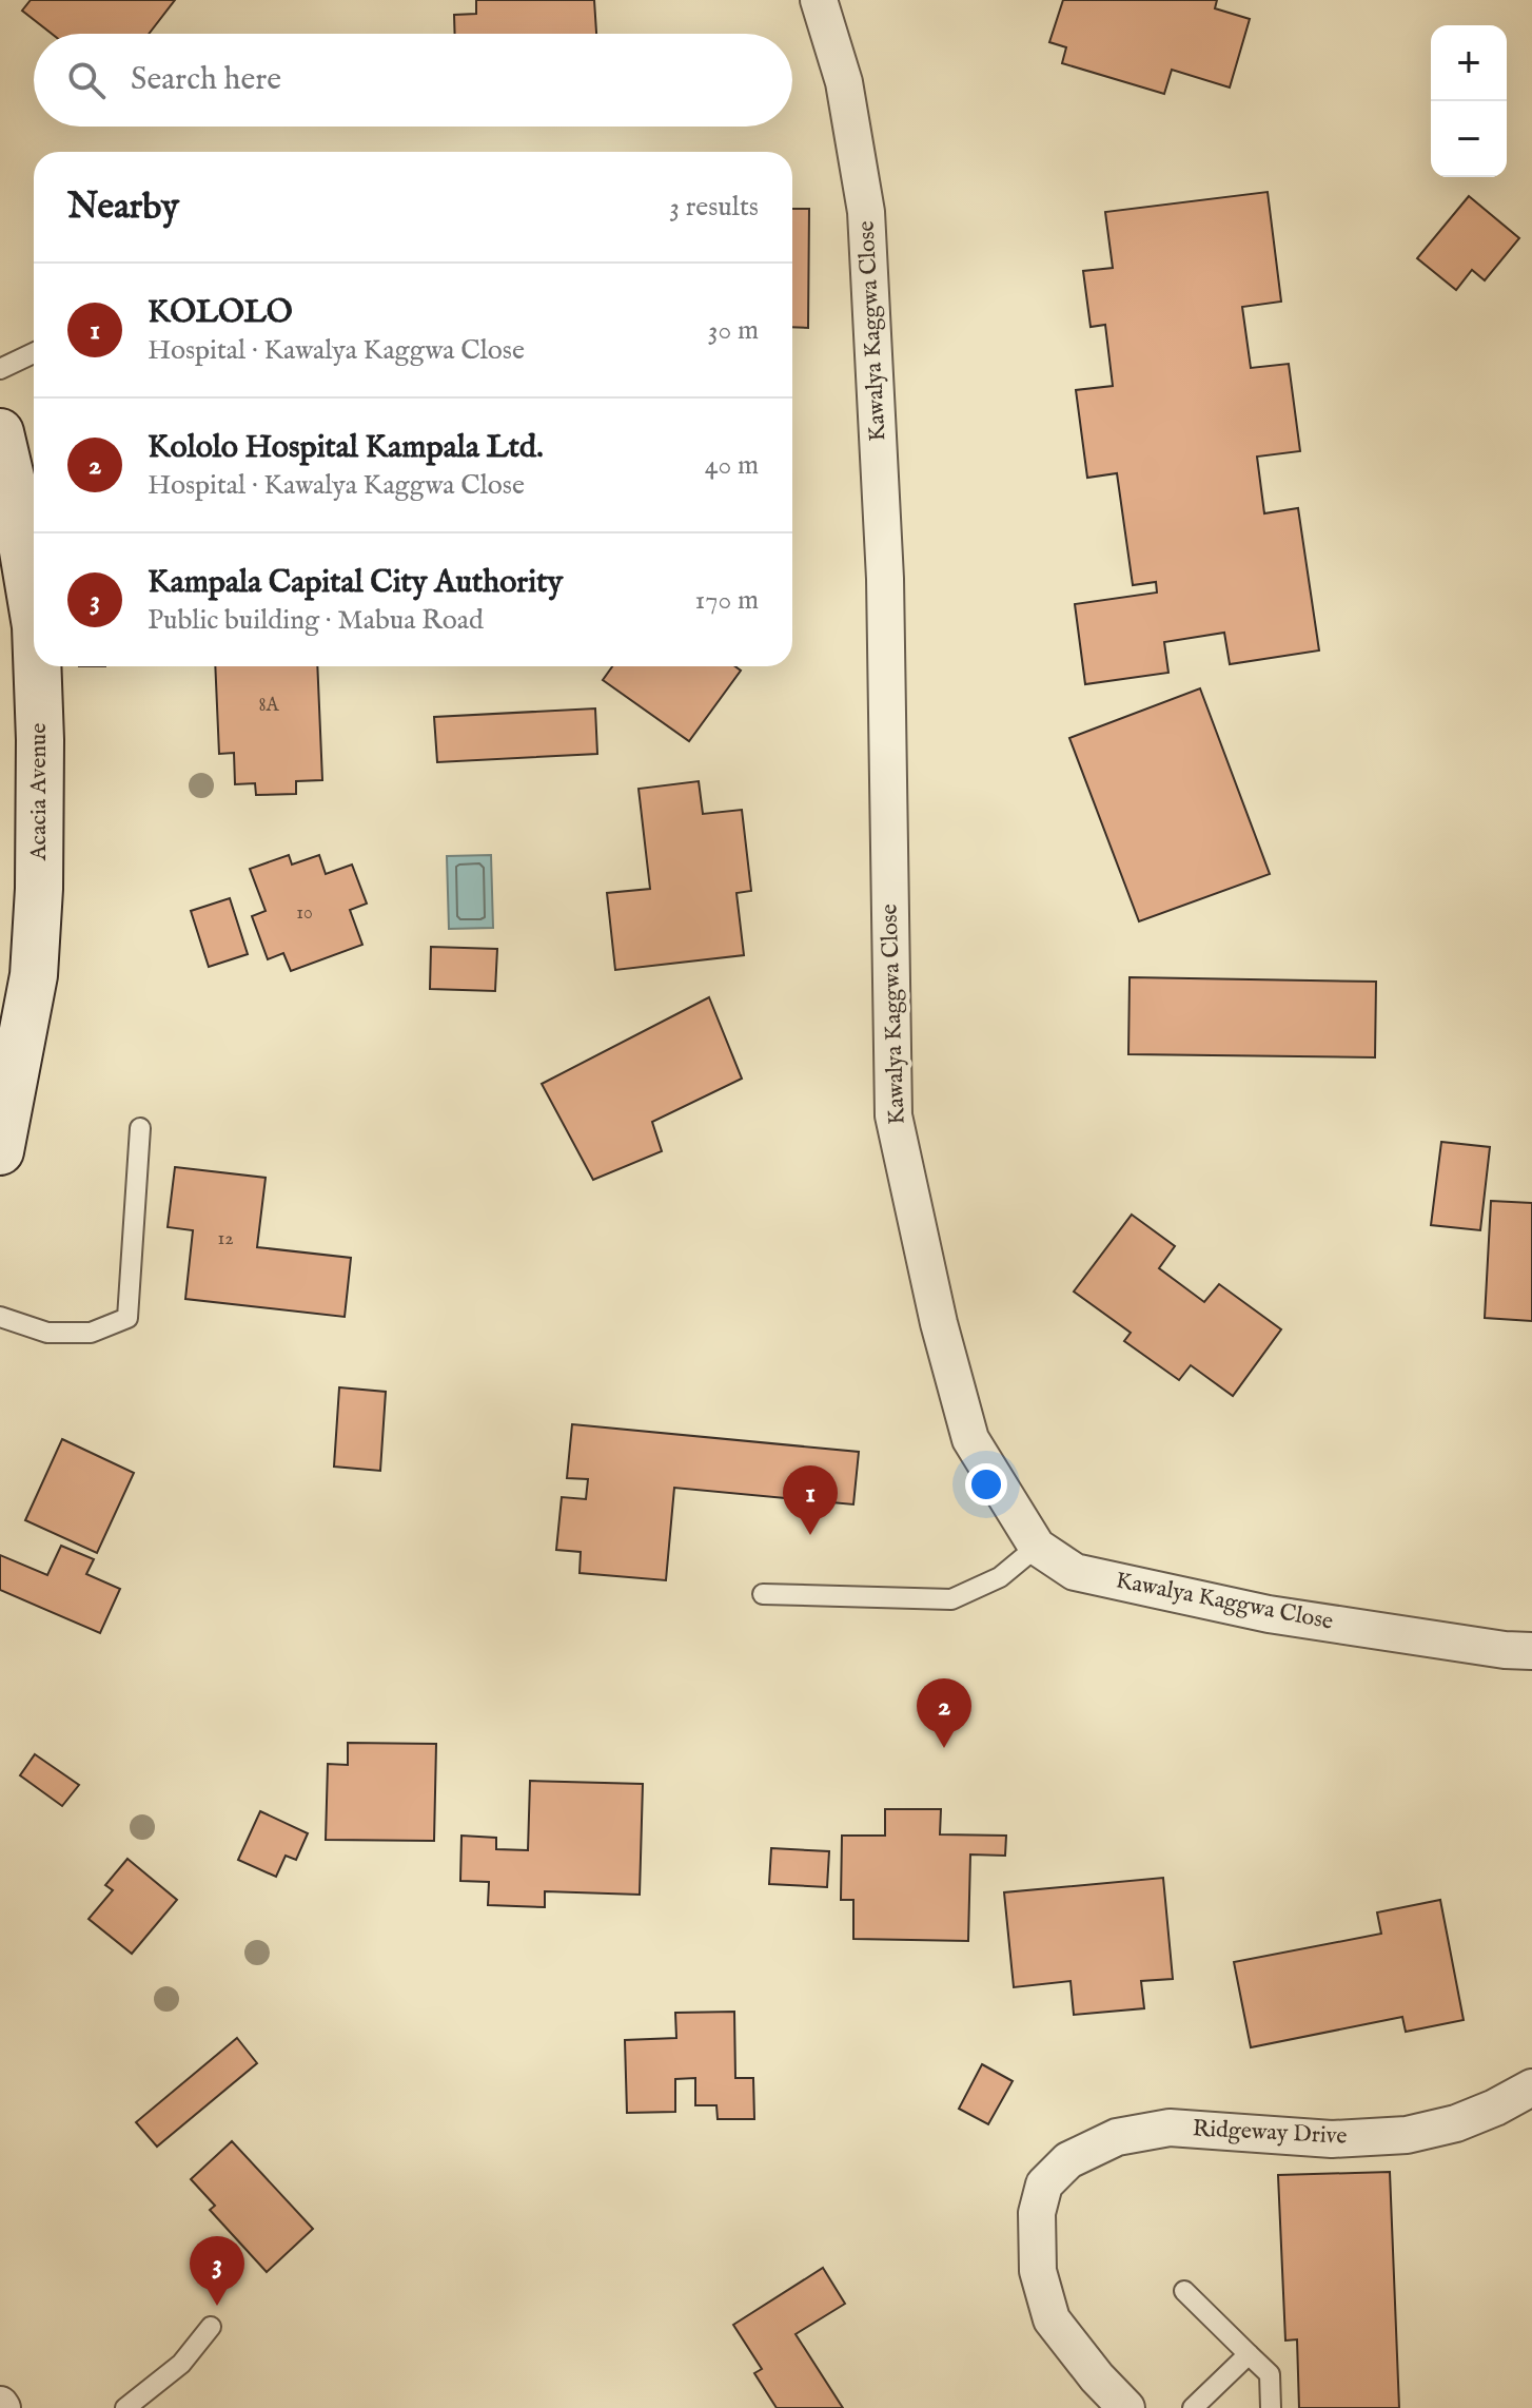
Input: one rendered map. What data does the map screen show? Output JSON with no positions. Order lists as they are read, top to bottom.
{
  "streets": {
    "main road": ["Acacia Avenue"],
    "street": ["Kawalya Kaggwa Close", "Ridgeway Drive"]
  },
  "house_numbers": ["8A", "10", "12"],
  "page": {
    "map_buttons": ["+", "−"],
    "search": "Search here",
    "heading": ["Nearby", "3 results"],
    "list": [
      {
        "mark": "1",
        "name": "KOLOLO",
        "note": "Hospital · Kawalya Kaggwa Close",
        "value": "30 m"
      },
      {
        "mark": "2",
        "name": "Kololo Hospital Kampala Ltd.",
        "note": "Hospital · Kawalya Kaggwa Close",
        "value": "40 m"
      },
      {
        "mark": "3",
        "name": "Kampala Capital City Authority",
        "note": "Public building · Mabua Road",
        "value": "170 m"
      }
    ],
    "pins": ["1", "2", "3"]
  }
}
